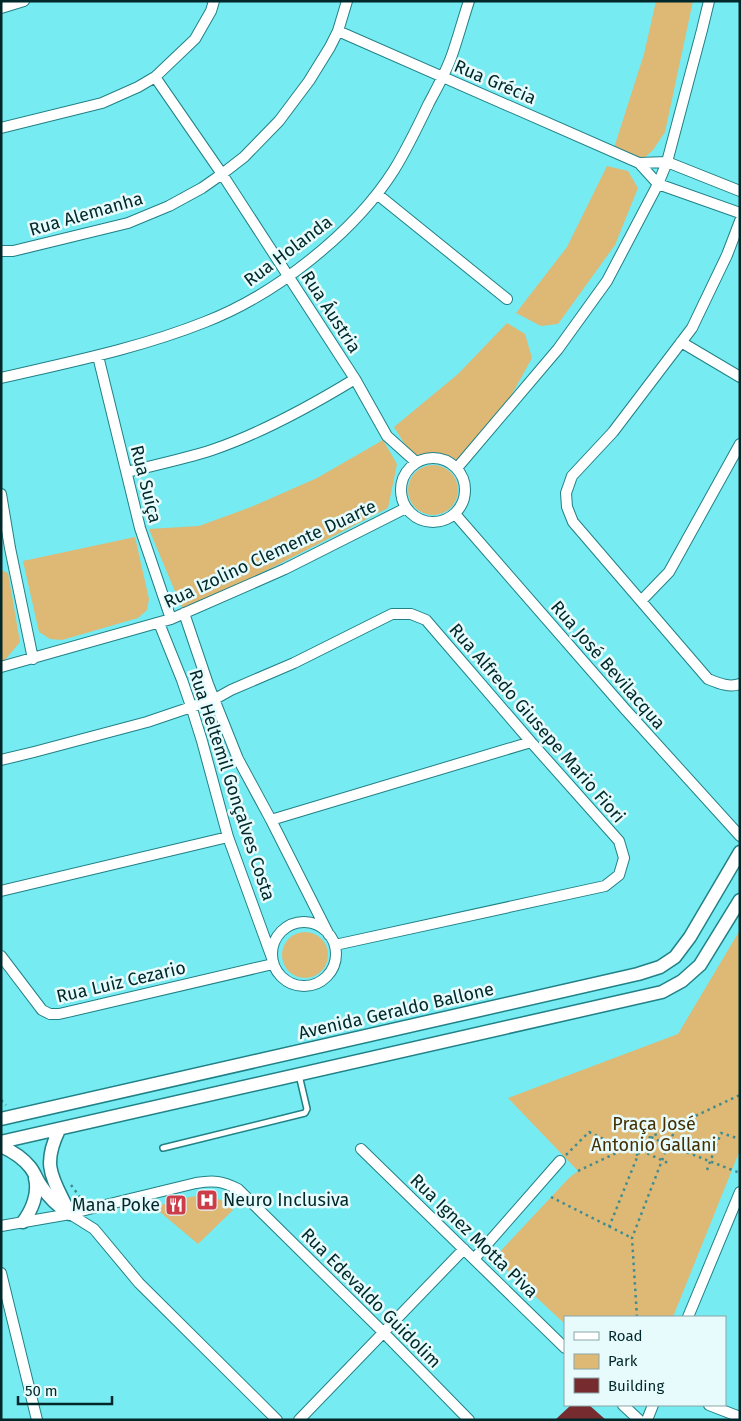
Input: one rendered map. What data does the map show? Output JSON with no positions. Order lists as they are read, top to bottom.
{
  "streets": {
    "street": [
      "Rua Grécia",
      "Rua Alemanha",
      "Rua Holanda",
      "Rua Áustria",
      "Rua Suíça",
      "Rua Izolino Clemente Duarte",
      "Rua José Bevilacqua",
      "Rua Alfredo Giusepe Mario Fiori",
      "Rua Heltemil Gonçalves Costa",
      "Rua Luiz Cezario",
      "Avenida Geraldo Ballone",
      "Rua Ignez Motta Piva",
      "Rua Edevaldo Guidolim"
    ]
  },
  "crossings": [
    ["Rua Grécia", "Rua Alemanha"],
    ["Rua Grécia", "Rua Holanda"],
    ["Rua Alemanha", "Rua Áustria"],
    ["Rua Holanda", "Rua Áustria"],
    ["Rua Holanda", "Rua Suíça"],
    ["Rua Áustria", "Rua Izolino Clemente Duarte"],
    ["Rua Áustria", "Rua José Bevilacqua"],
    ["Rua Suíça", "Rua Izolino Clemente Duarte"],
    ["Rua Izolino Clemente Duarte", "Rua José Bevilacqua"],
    ["Rua Izolino Clemente Duarte", "Rua Heltemil Gonçalves Costa"],
    ["Rua Alfredo Giusepe Mario Fiori", "Rua Heltemil Gonçalves Costa"],
    ["Rua Alfredo Giusepe Mario Fiori", "Rua Luiz Cezario"],
    ["Rua Heltemil Gonçalves Costa", "Rua Luiz Cezario"]
  ],
  "parks": ["Praça José Antonio Gallani"],
  "places": {
    "hospital": ["Neuro Inclusiva"],
    "restaurant": ["Mana Poke"]
  },
  "legend": ["Road", "Park", "Building"],
  "scale_bar": "50 m"
}
